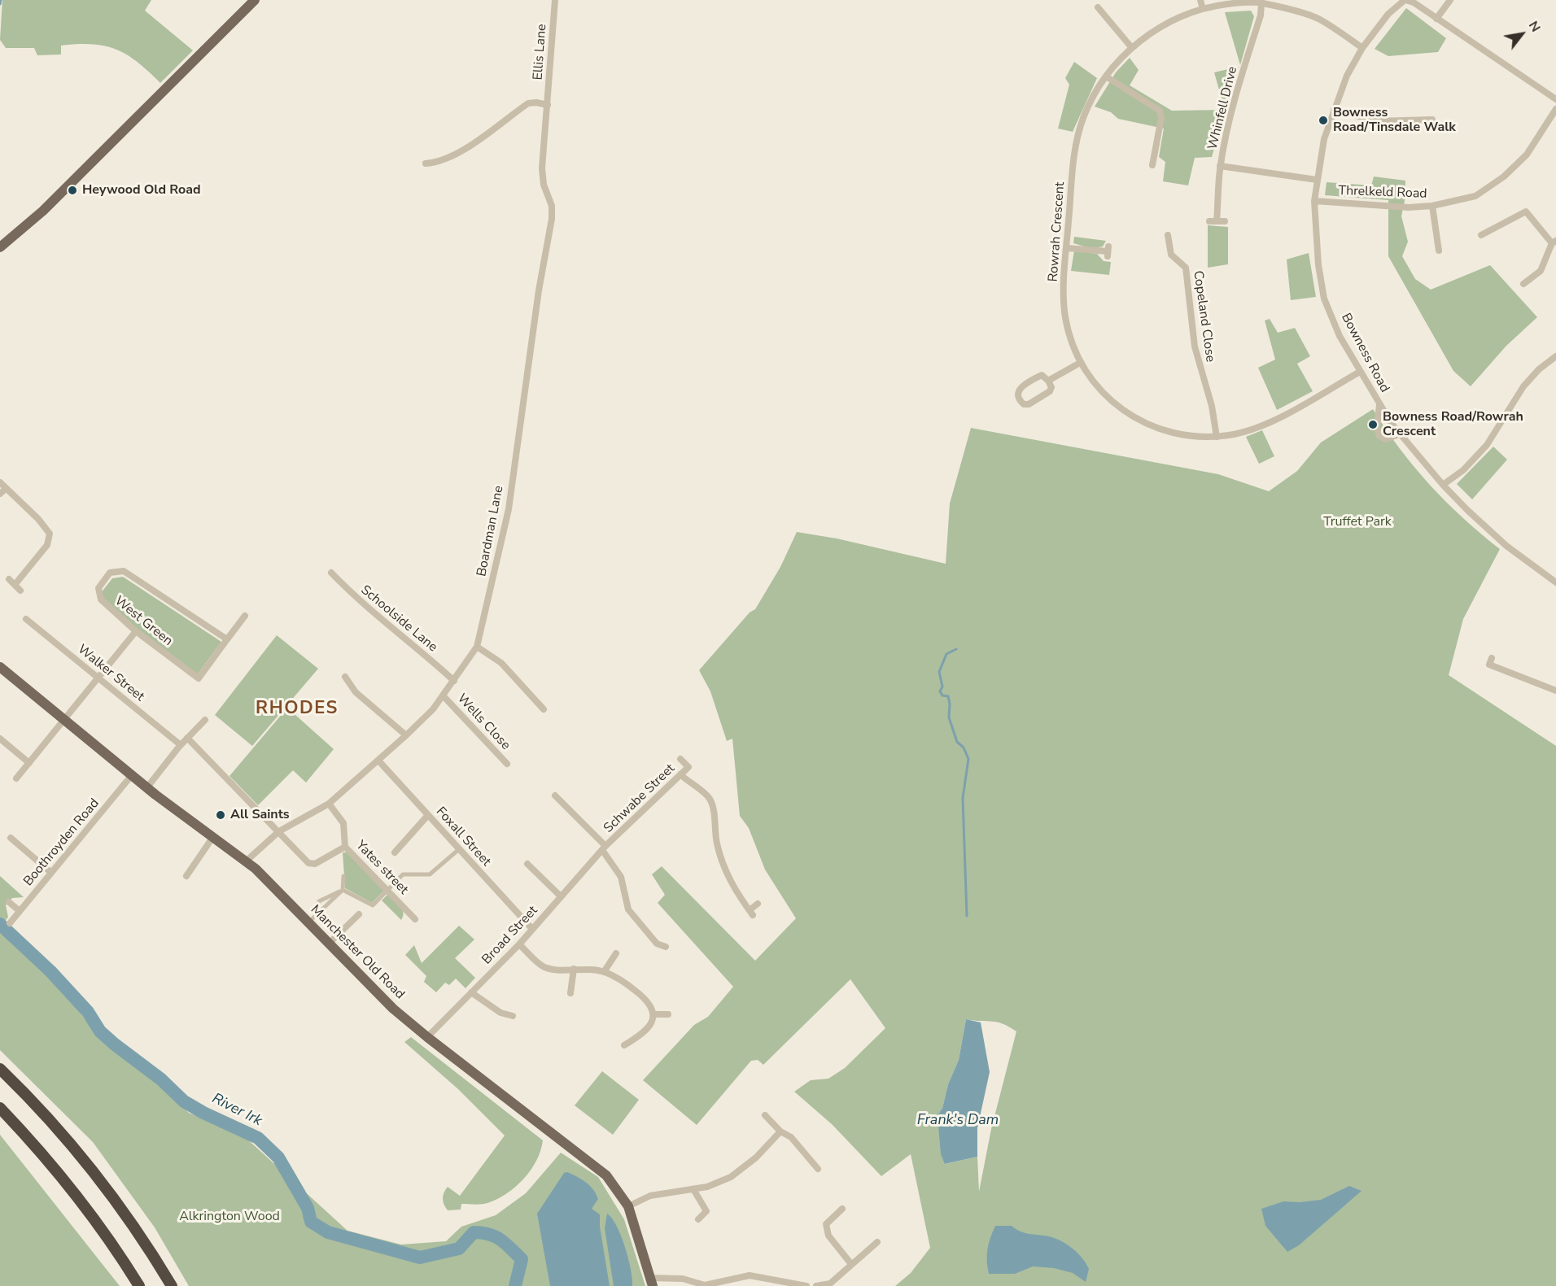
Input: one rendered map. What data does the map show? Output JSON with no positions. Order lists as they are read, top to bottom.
{
  "streets": {
    "main road": ["Manchester Old Road"],
    "street": [
      "Ellis Lane",
      "Whinfell Drive",
      "Threlkeld Road",
      "Rowrah Crescent",
      "Copeland Close",
      "Bowness Road",
      "Boardman Lane",
      "Schoolside Lane",
      "West Green",
      "Walker Street",
      "Wells Close",
      "Schwabe Street",
      "Foxall Street",
      "Boothroyden Road",
      "Yates street",
      "Broad Street"
    ]
  },
  "crossings": [
    ["Ellis Lane", "Boardman Lane"],
    ["Whinfell Drive", "Rowrah Crescent"],
    ["Threlkeld Road", "Bowness Road"],
    ["Rowrah Crescent", "Copeland Close"],
    ["Rowrah Crescent", "Bowness Road"],
    ["Boardman Lane", "Schoolside Lane"],
    ["Boardman Lane", "Wells Close"],
    ["Boardman Lane", "Foxall Street"],
    ["Boardman Lane", "Yates street"],
    ["Boardman Lane", "Manchester Old Road"],
    ["Schwabe Street", "Broad Street"],
    ["Foxall Street", "Broad Street"],
    ["Boothroyden Road", "Manchester Old Road"],
    ["Broad Street", "Manchester Old Road"]
  ],
  "districts": ["RHODES"],
  "water": ["River Irk", "Frank's Dam"],
  "parks": ["Truffet Park", "Alkrington Wood"],
  "places": [
    "Bowness Road/Tinsdale Walk",
    "Heywood Old Road",
    "Bowness Road/Rowrah Crescent",
    "All Saints"
  ],
  "north": "top right"
}
